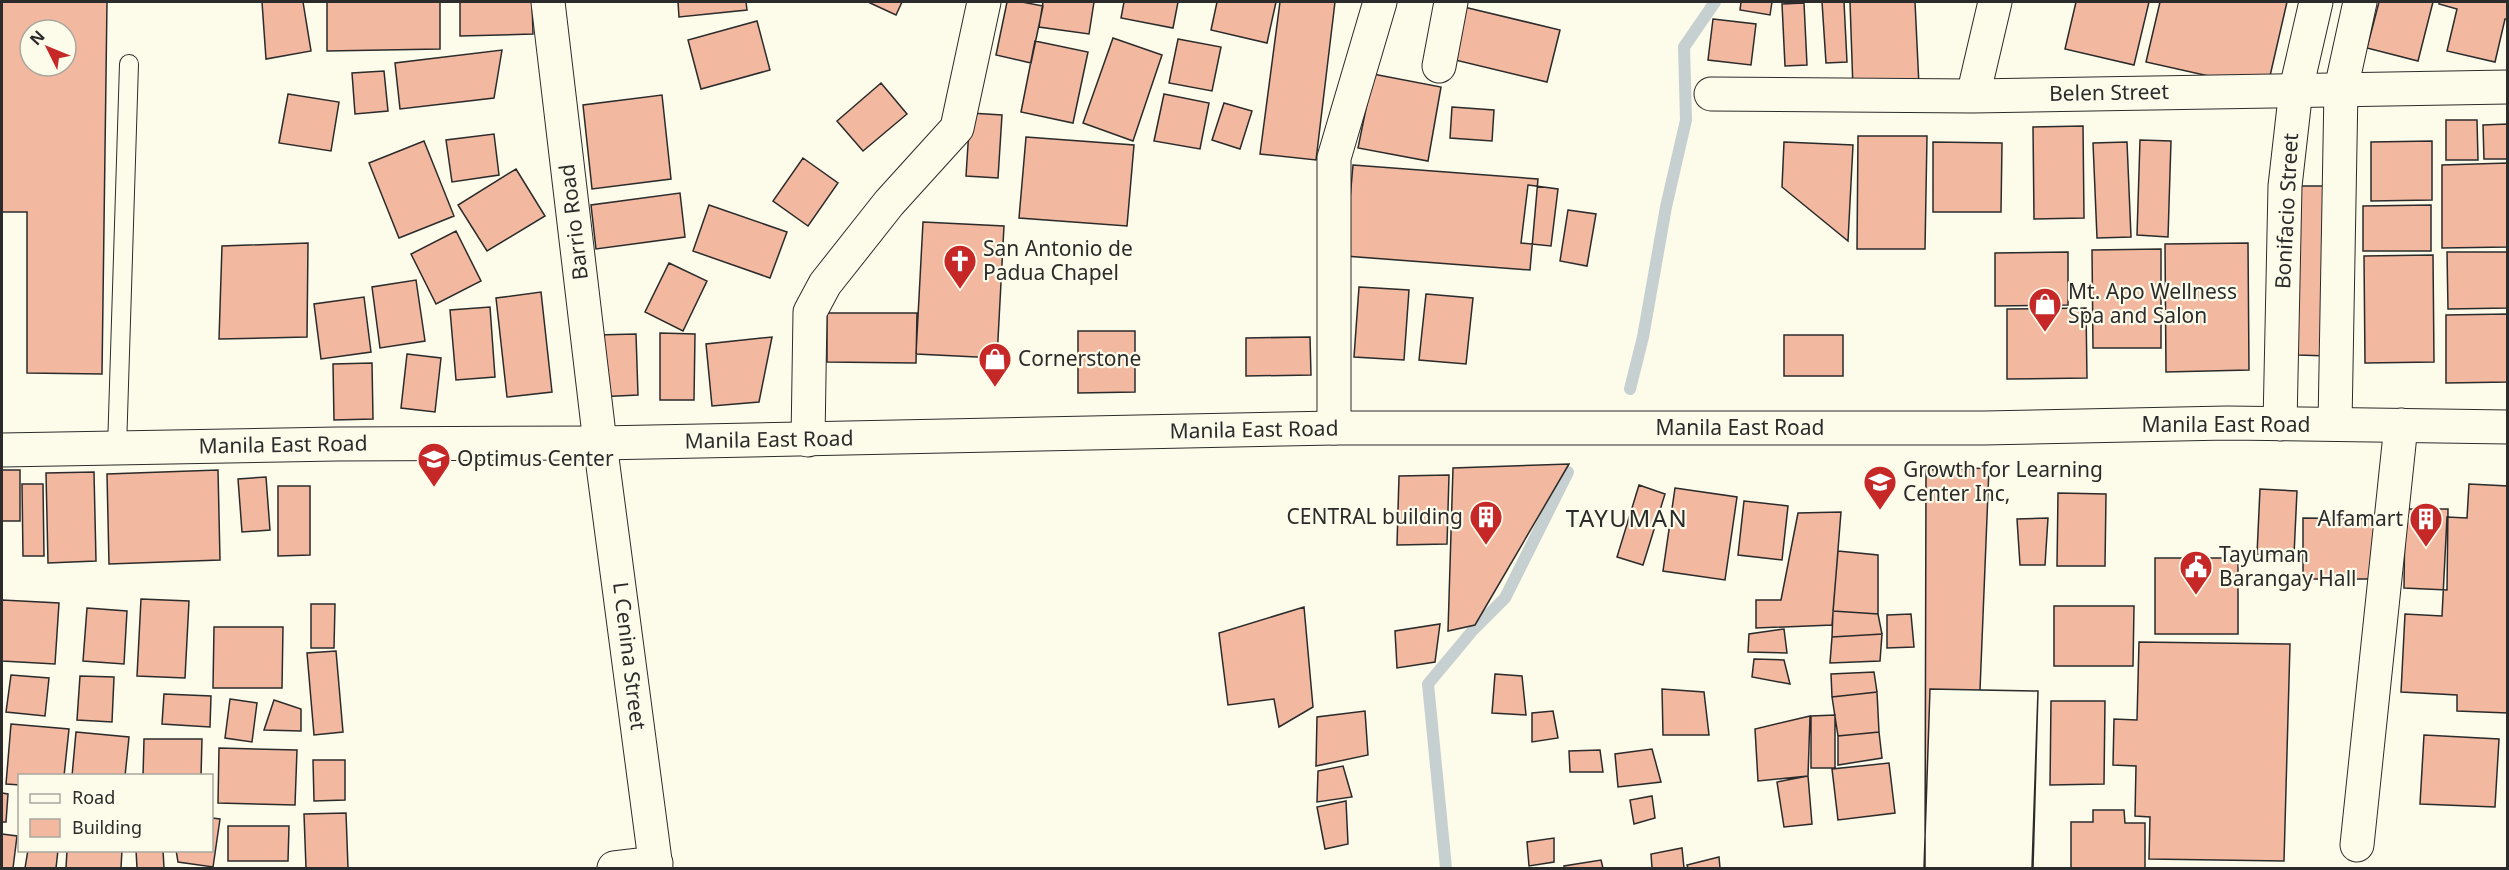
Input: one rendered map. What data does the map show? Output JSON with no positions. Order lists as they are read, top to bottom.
{
  "streets": {
    "street": [
      "Belen Street",
      "Bonifacio Street",
      "Barrio Road",
      "Manila East Road",
      "L Cenina Street"
    ]
  },
  "crossings": [
    ["Belen Street", "Bonifacio Street"],
    ["Bonifacio Street", "Manila East Road"],
    ["Barrio Road", "Manila East Road"],
    ["Barrio Road", "L Cenina Street"],
    ["Manila East Road", "L Cenina Street"]
  ],
  "districts": ["TAYUMAN"],
  "places": {
    "church": ["San Antonio de Padua Chapel"],
    "shop": ["Mt. Apo Wellness Spa and Salon", "Cornerstone"],
    "school or university": ["Optimus Center", "Growth for Learning Center Inc,"],
    "building": ["CENTRAL building", "Alfamart"],
    "public building": ["Tayuman Barangay Hall"]
  },
  "legend": ["Road", "Building"],
  "north": "top left"
}
